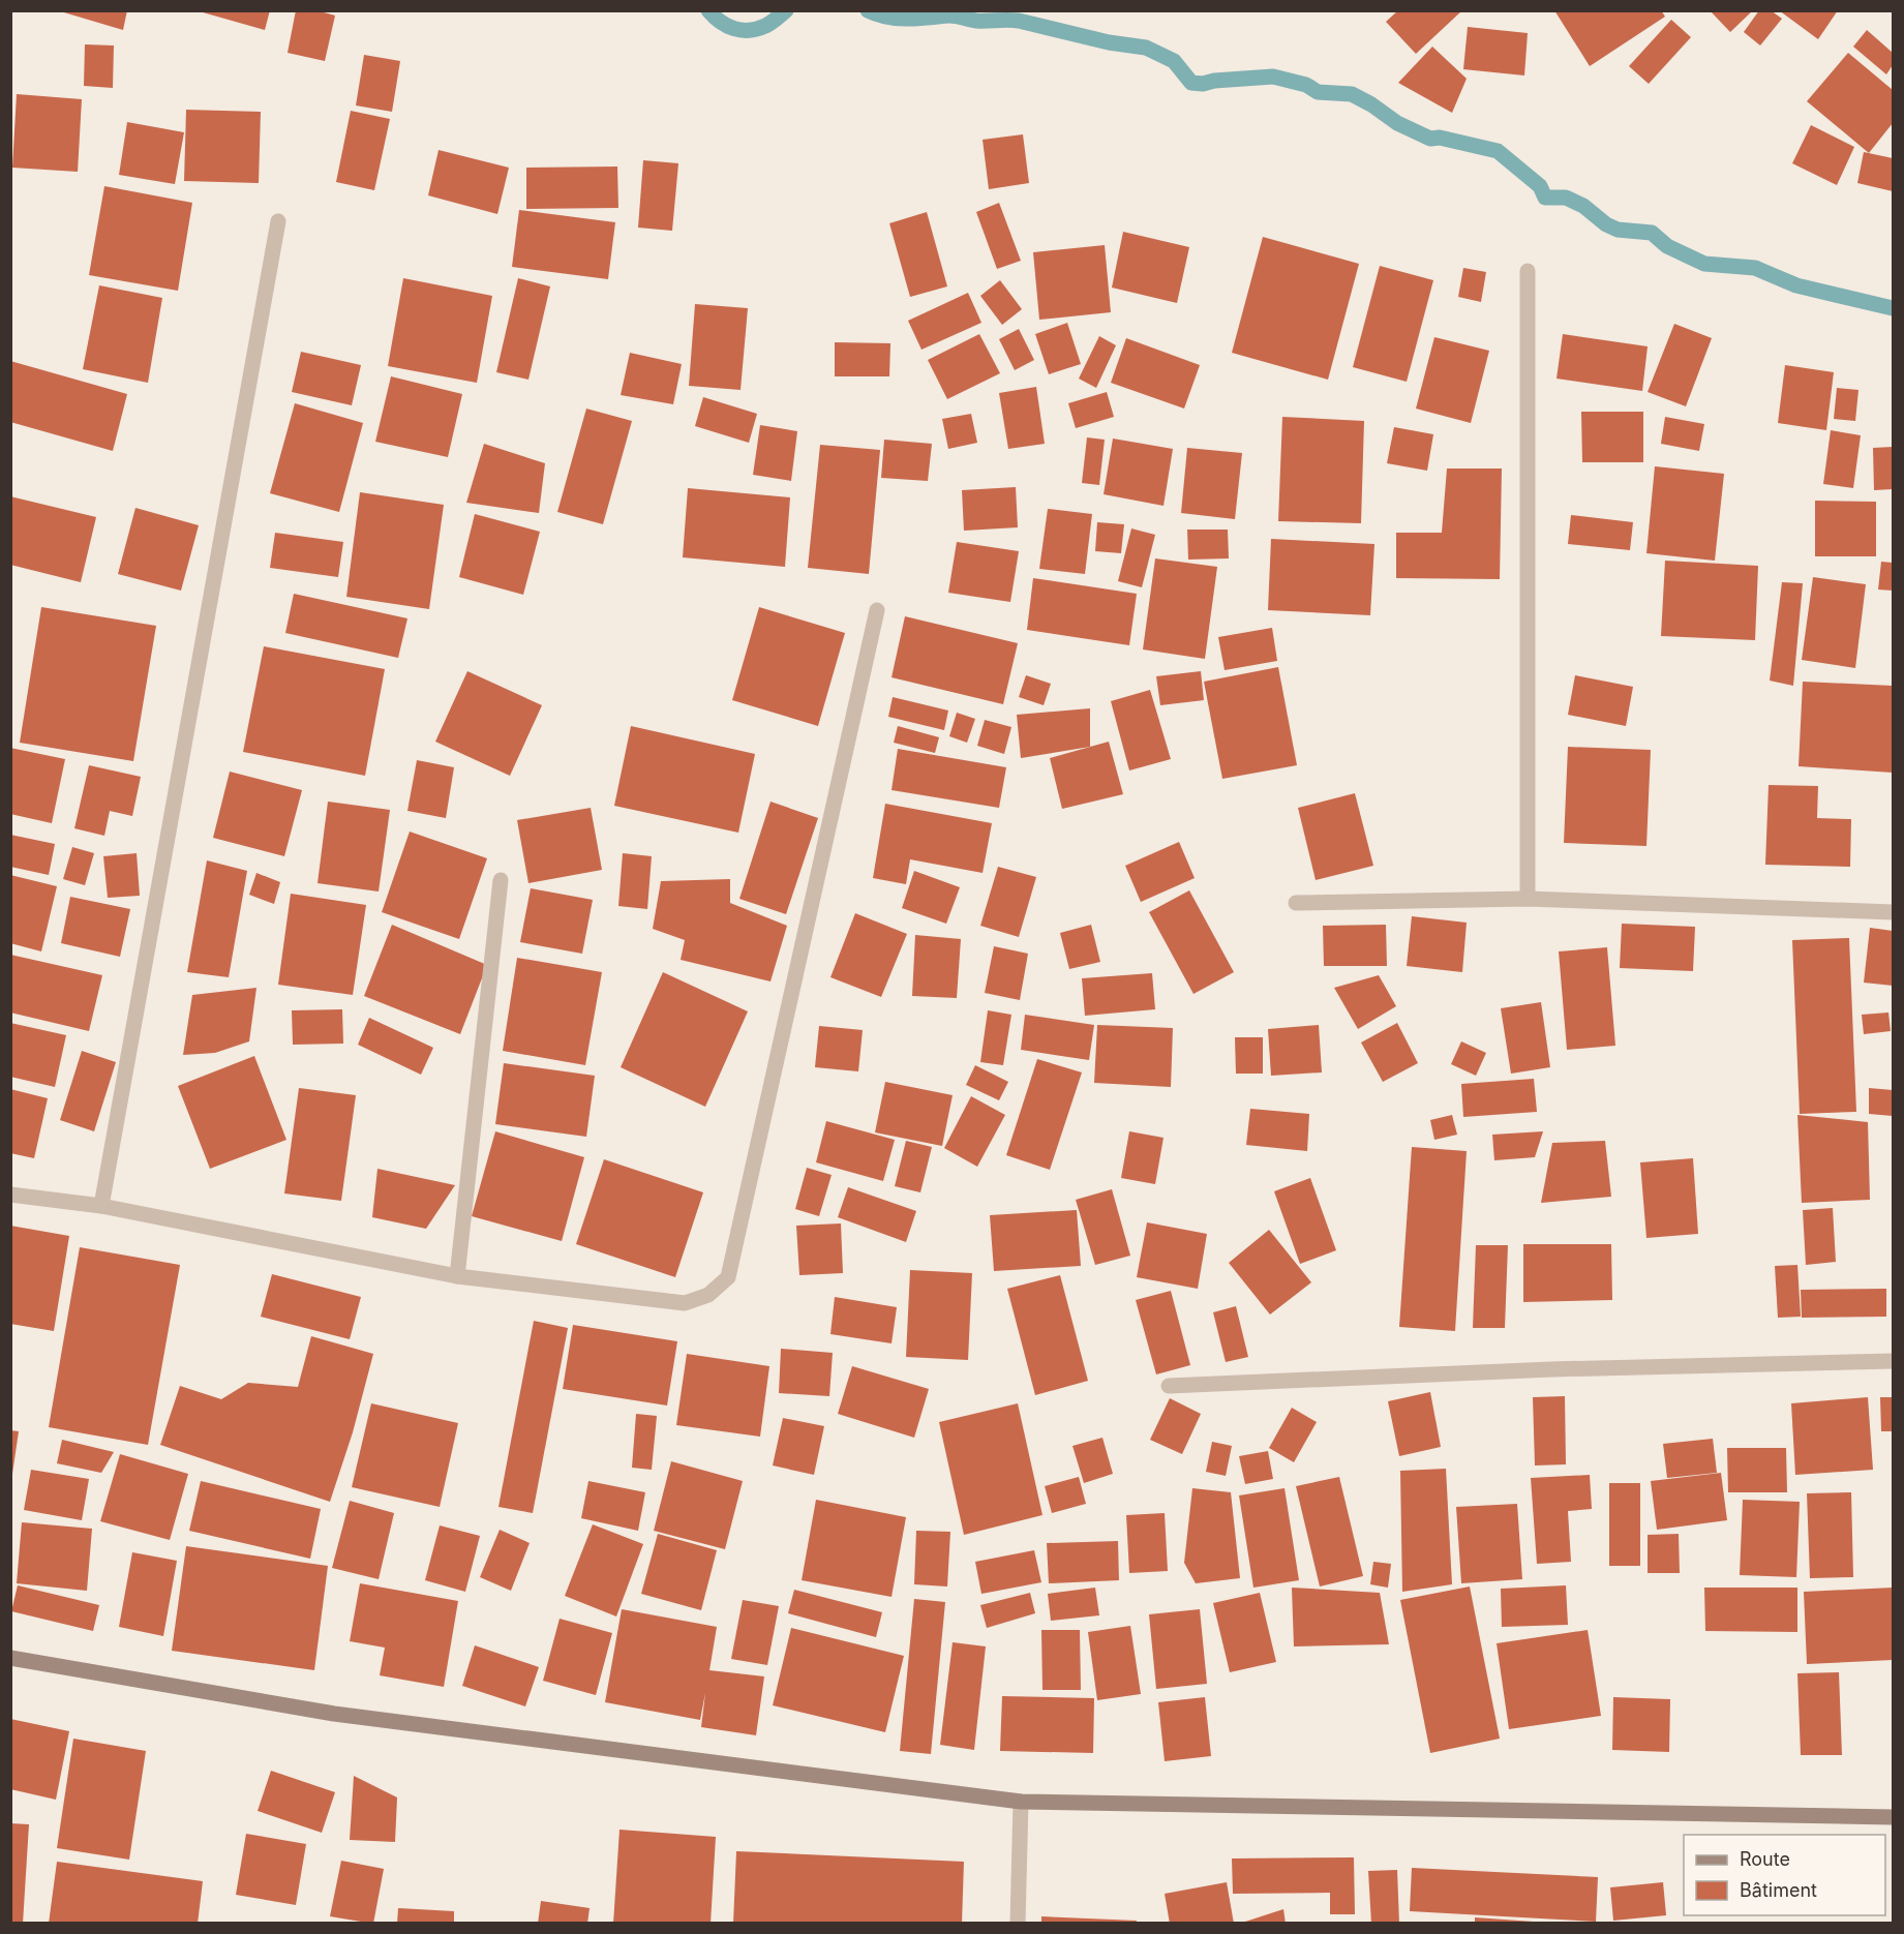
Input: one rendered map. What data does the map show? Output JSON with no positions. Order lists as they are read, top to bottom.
{
  "legend": ["Route", "Bâtiment"]
}
